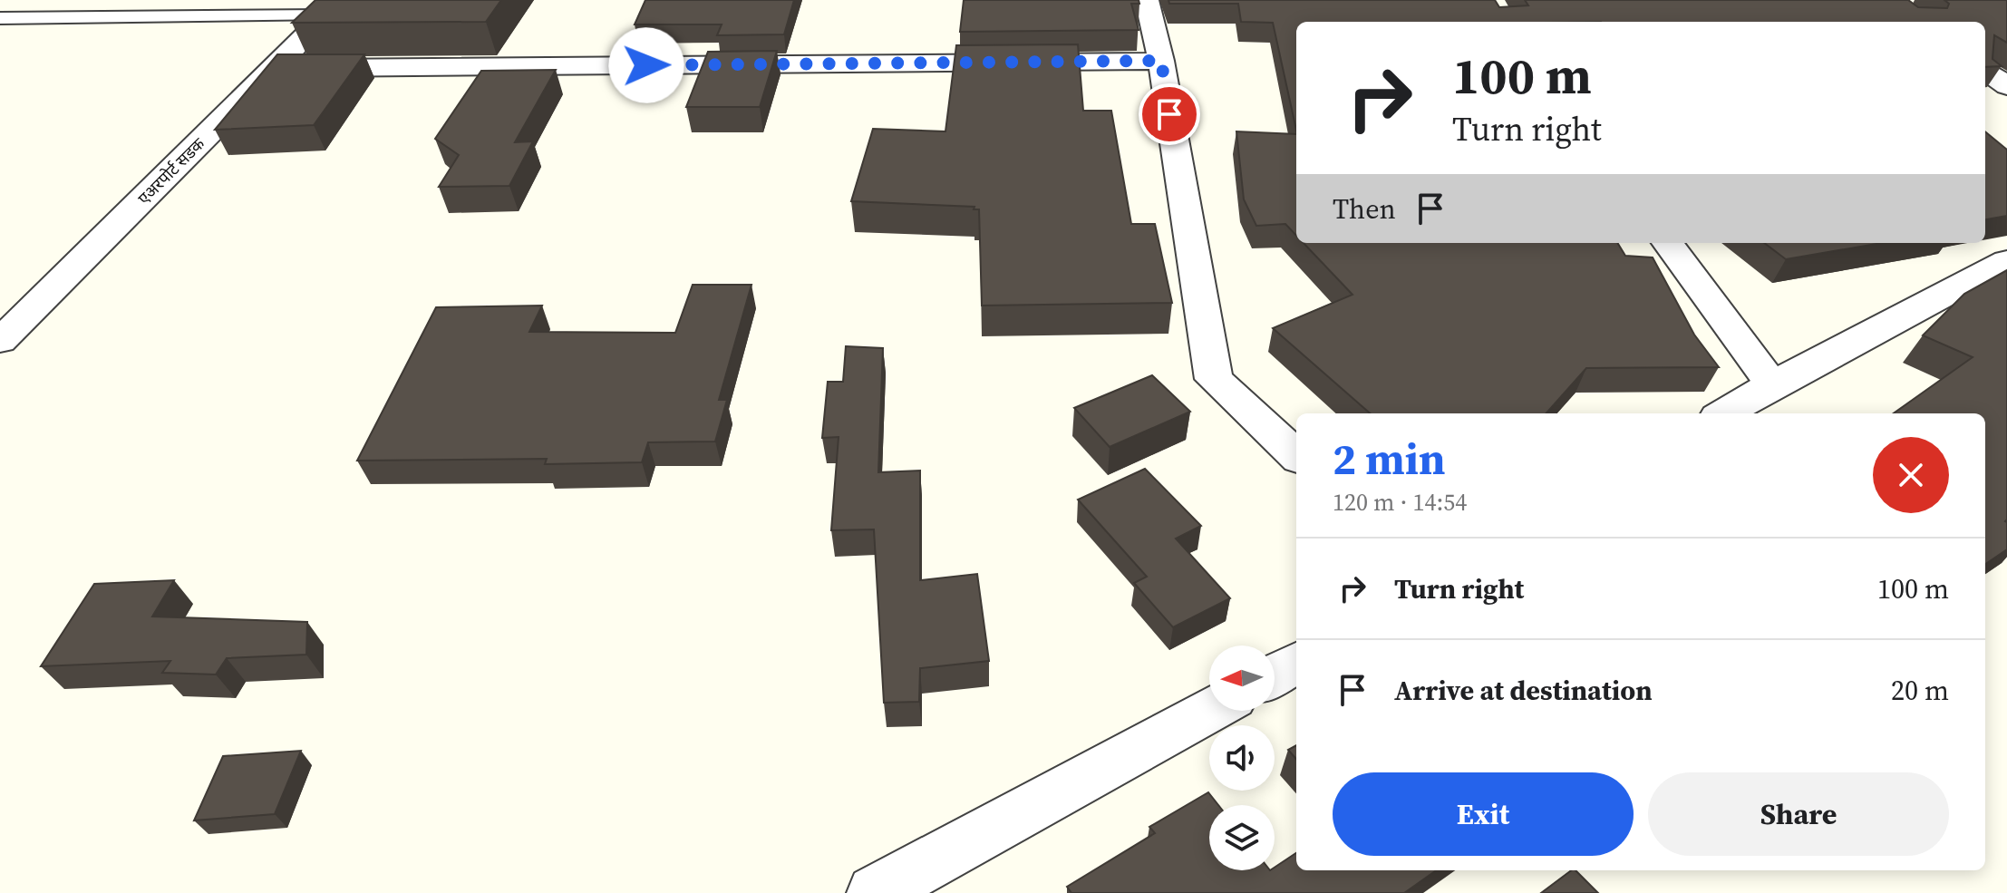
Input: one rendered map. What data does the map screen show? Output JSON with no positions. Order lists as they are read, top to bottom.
{
  "streets": {
    "street": ["एअरपोर्ट सडक"]
  },
  "north": "left",
  "page": {
    "turn": ["100 m", "Turn right"],
    "then": "Then",
    "heading": ["2 min", "120 m · 14:54"],
    "list": [
      {
        "name": "Turn right",
        "value": "100 m"
      },
      {
        "name": "Arrive at destination",
        "value": "20 m"
      }
    ],
    "buttons": ["Exit", "Share"]
  }
}
